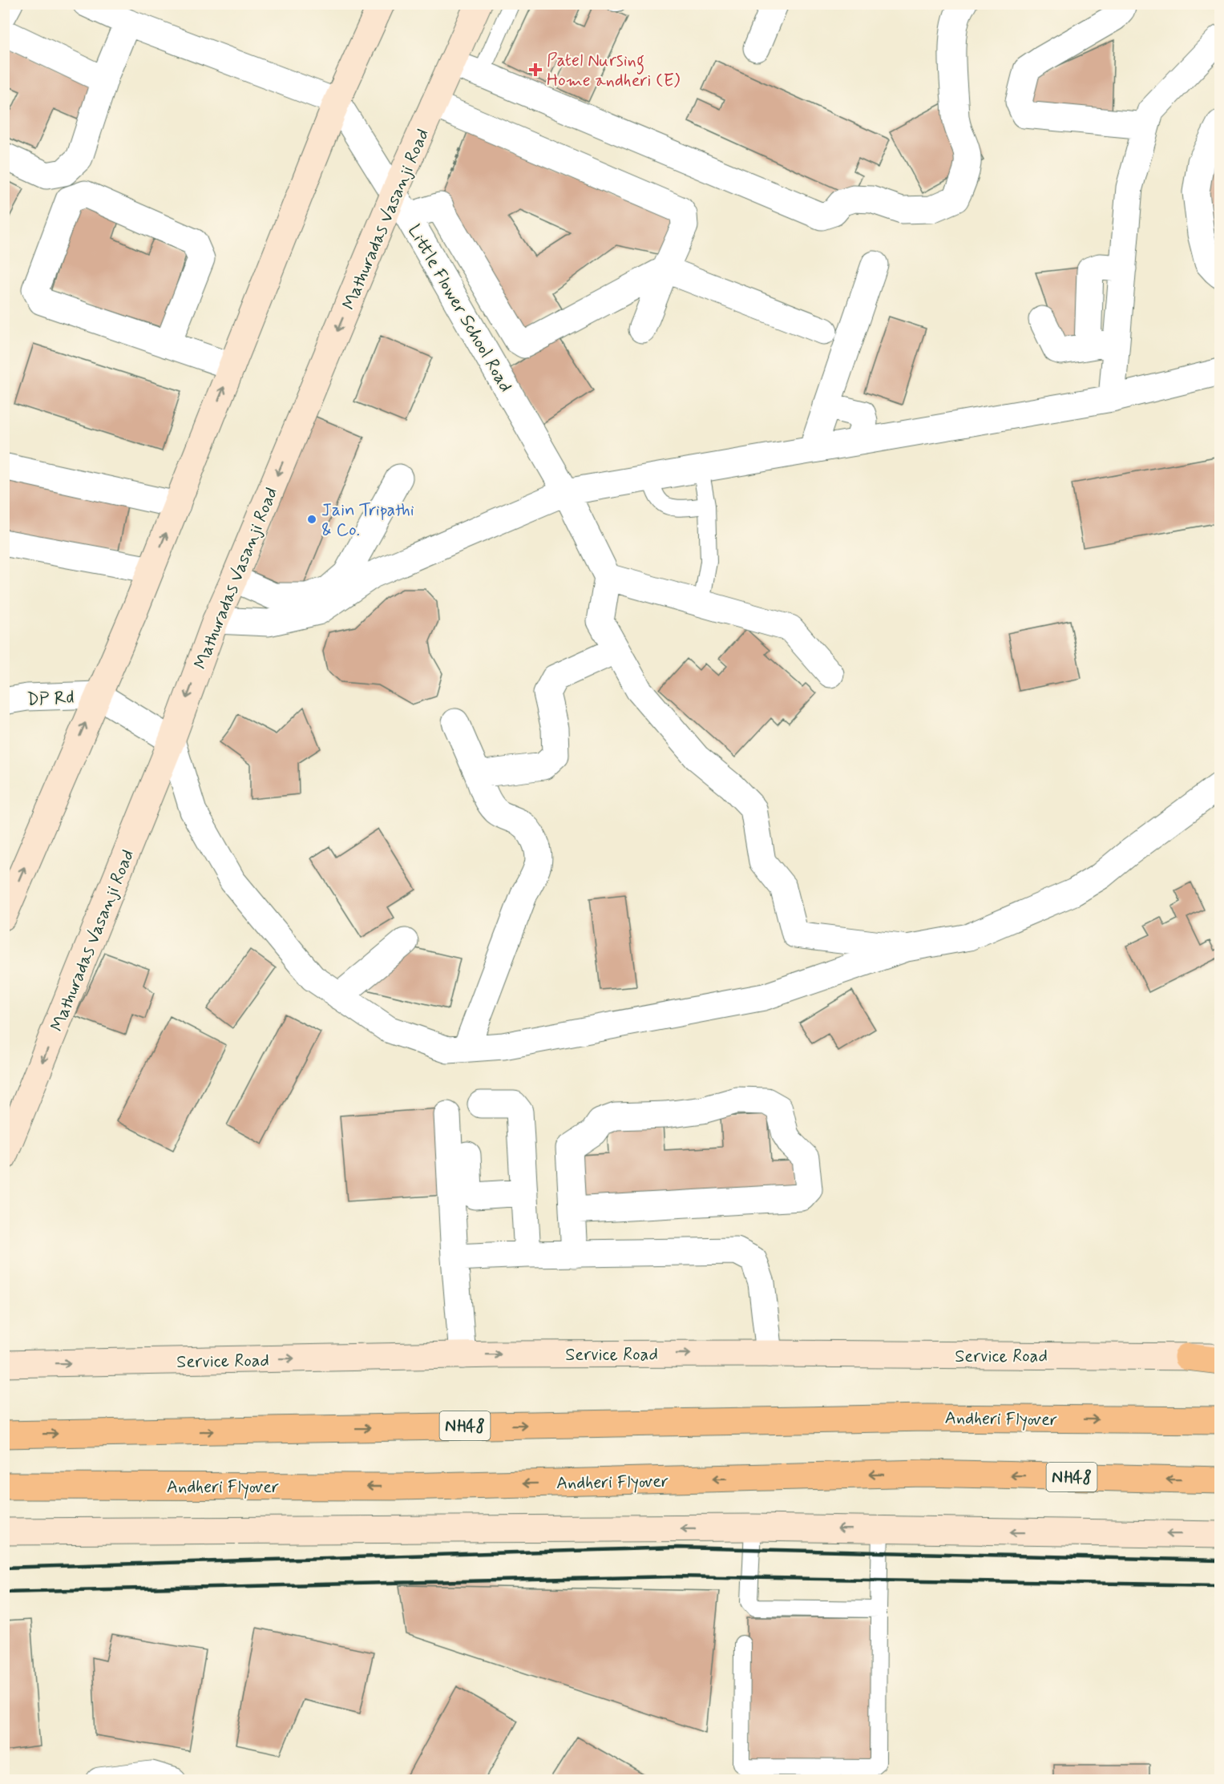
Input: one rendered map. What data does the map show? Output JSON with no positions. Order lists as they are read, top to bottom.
{
  "streets": {
    "highway": ["Andheri Flyover", "NH48"],
    "street": [
      "Mathuradas Vasanji Road",
      "Little Flower School Road",
      "DP Rd",
      "Service Road"
    ]
  },
  "crossings": [
    ["Mathuradas Vasanji Road", "Little Flower School Road"]
  ],
  "places": {
    "health": ["Patel Nursing Home andheri (E)"],
    "other": ["Jain Tripathi & Co."]
  }
}
